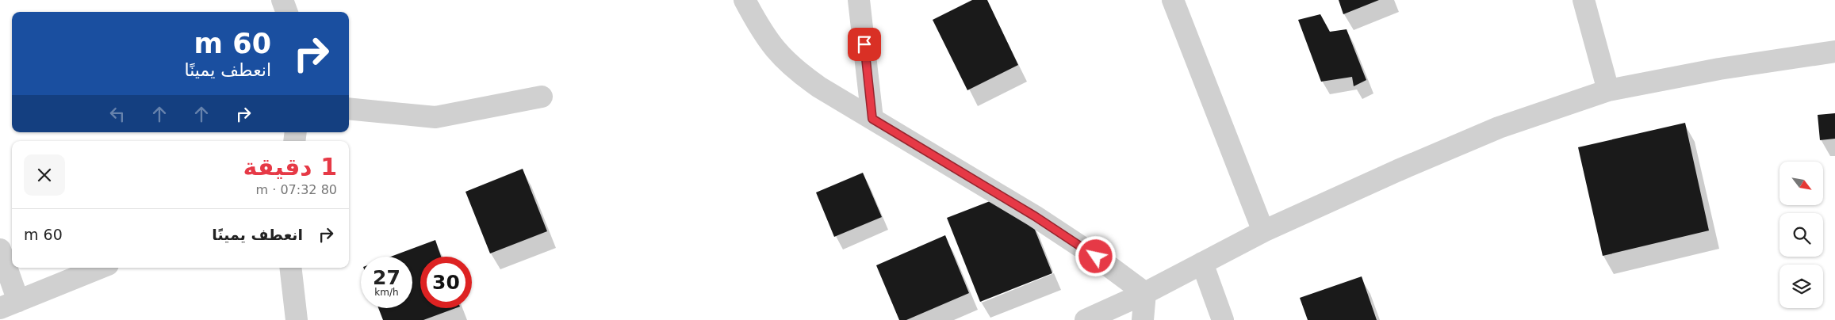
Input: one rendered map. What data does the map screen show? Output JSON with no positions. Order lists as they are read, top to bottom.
{
  "north": "bottom right",
  "page": {
    "turn": ["60 m", "انعطف يمينًا"],
    "heading": ["1 دقيقة", "80 m · 07:32"],
    "list": [
      {
        "name": "انعطف يمينًا",
        "value": "60 m"
      }
    ],
    "speed": "27 km/h",
    "limit": "30"
  }
}
